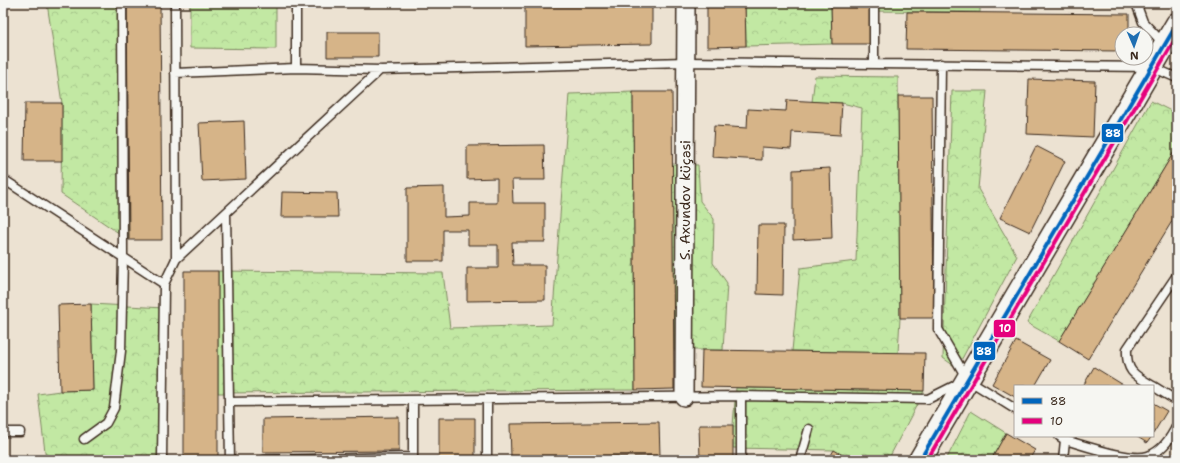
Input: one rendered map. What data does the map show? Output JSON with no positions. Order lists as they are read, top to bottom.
{
  "streets": {
    "street": ["S. Axundov küçəsi"]
  },
  "lines": ["transit line 88", "transit line 10"],
  "legend": ["88", "10"],
  "north": "bottom"
}
